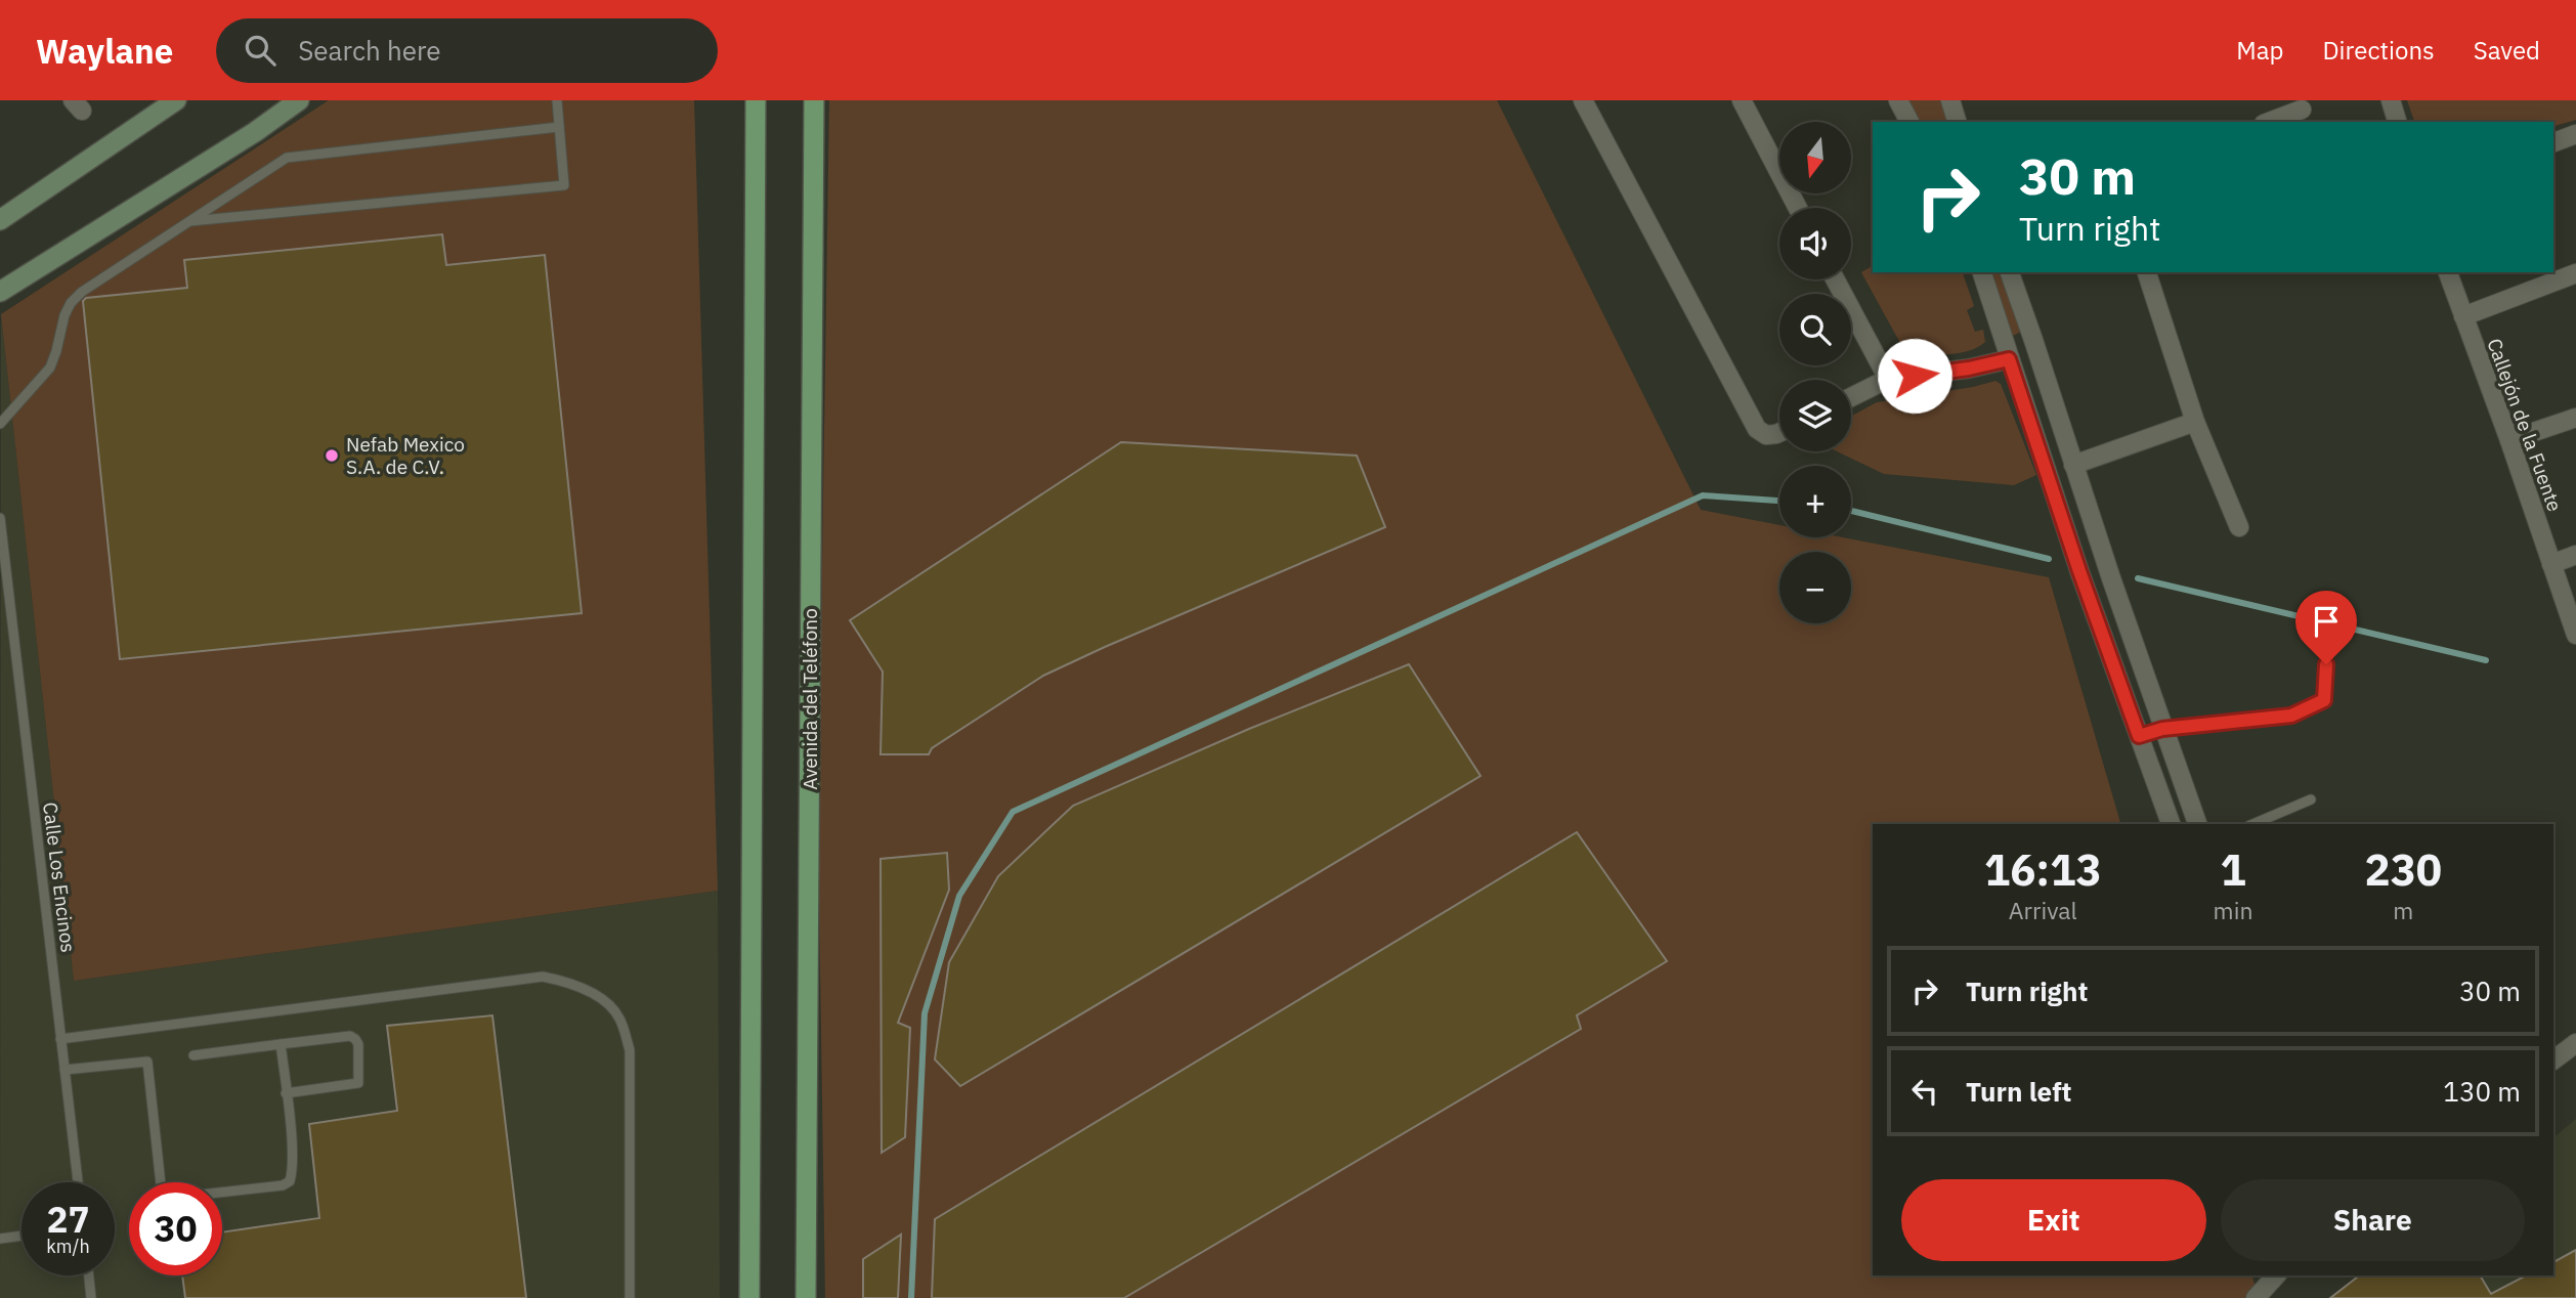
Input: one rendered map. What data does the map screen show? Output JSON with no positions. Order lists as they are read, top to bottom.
{
  "streets": {
    "main road": ["Avenida del Teléfono"],
    "street": ["Callejón de la Fuente"],
    "lane": ["Calle Los Encinos"]
  },
  "places": ["Nefab Mexico S.A. de C.V."],
  "north": "bottom",
  "page": {
    "header": "Waylane",
    "search": "Search here",
    "nav": ["Map", "Directions", "Saved"],
    "map_buttons": ["+", "−"],
    "turn": ["30 m", "Turn right"],
    "eta": [
      "16:13",
      "Arrival",
      "1",
      "min",
      "230",
      "m"
    ],
    "list": [
      {
        "name": "Turn right",
        "value": "30 m"
      },
      {
        "name": "Turn left",
        "value": "130 m"
      }
    ],
    "buttons": ["Exit", "Share"],
    "speed": "27 km/h",
    "limit": "30"
  }
}
